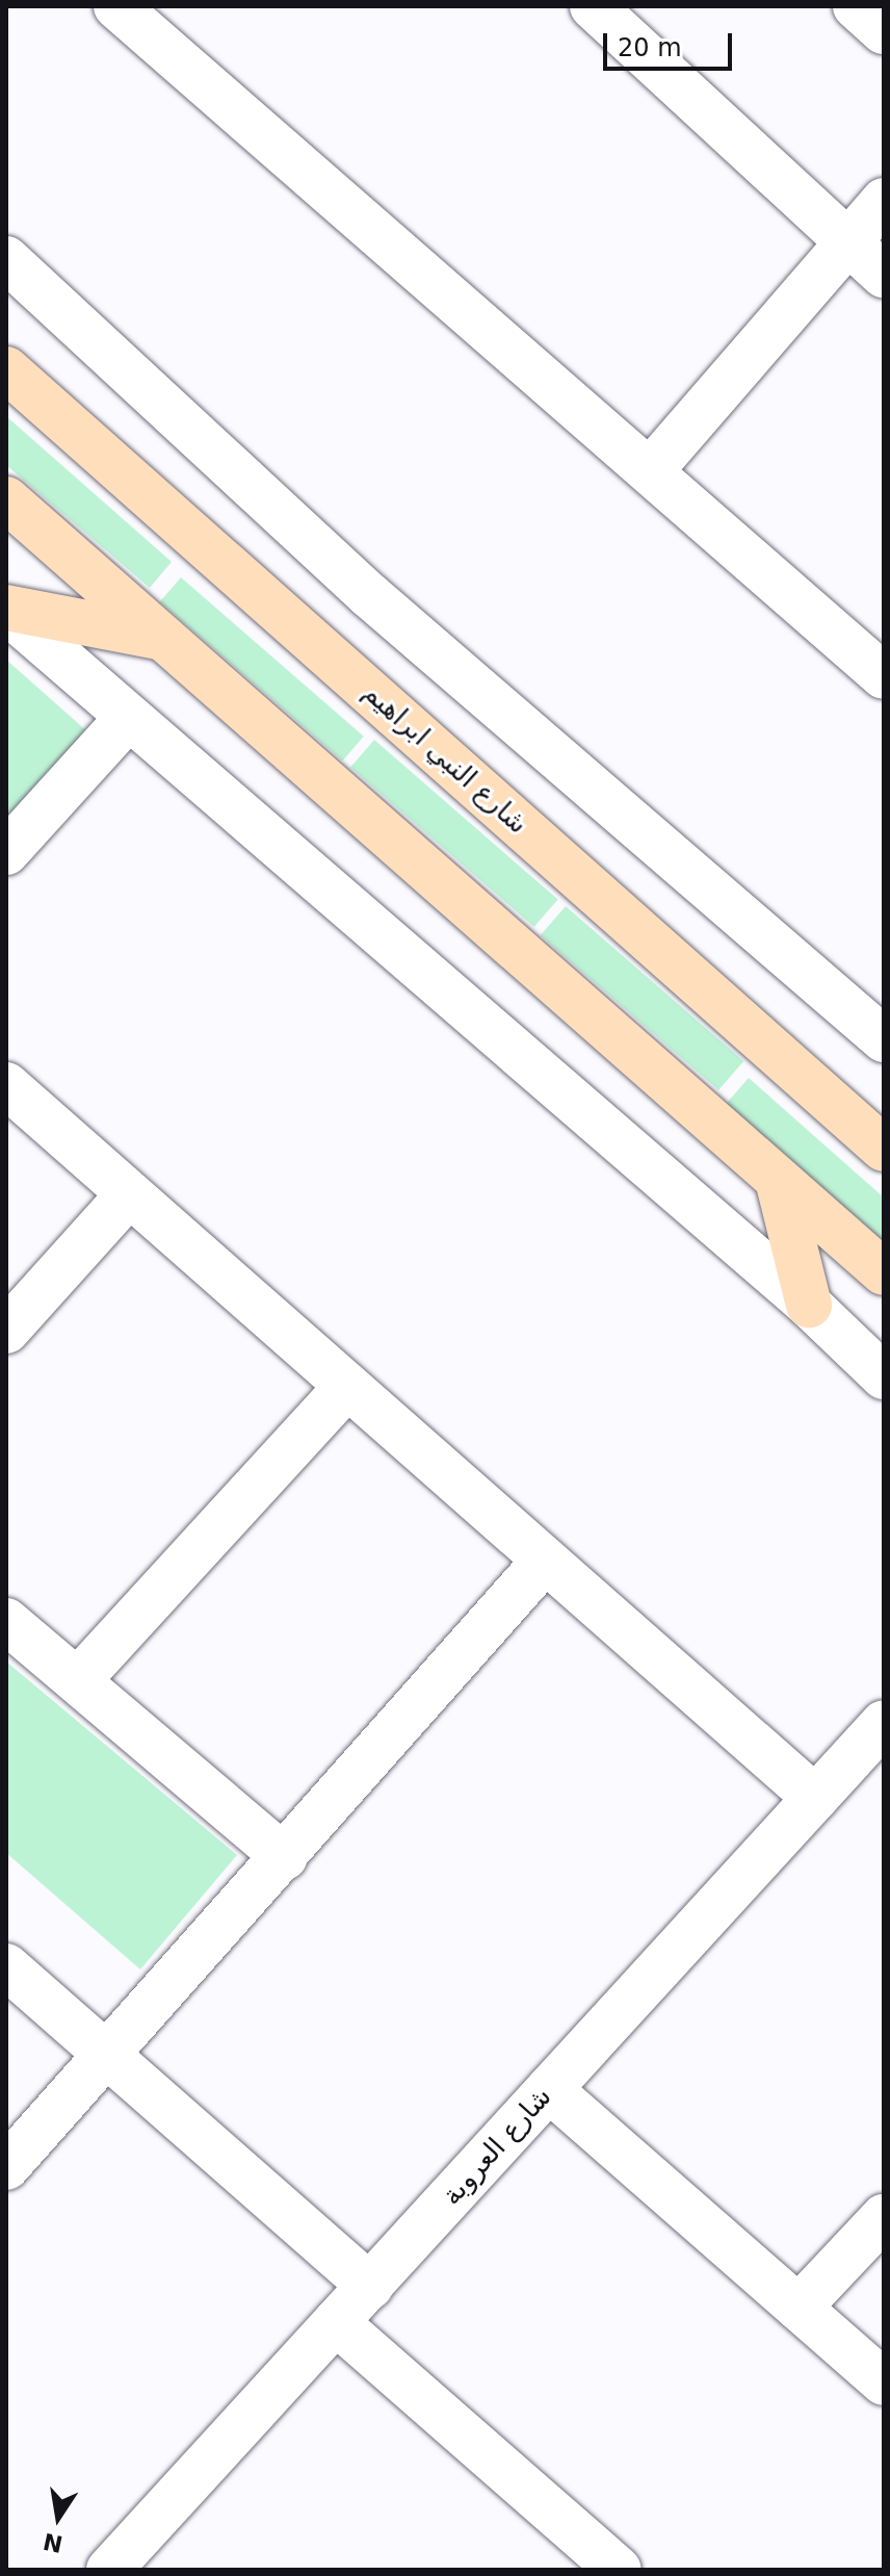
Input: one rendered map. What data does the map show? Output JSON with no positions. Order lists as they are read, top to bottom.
{
  "streets": {
    "main road": ["شارع النبي ابراهيم"],
    "street": ["شارع العروبة"]
  },
  "scale_bar": "20 m",
  "north": "bottom"
}
